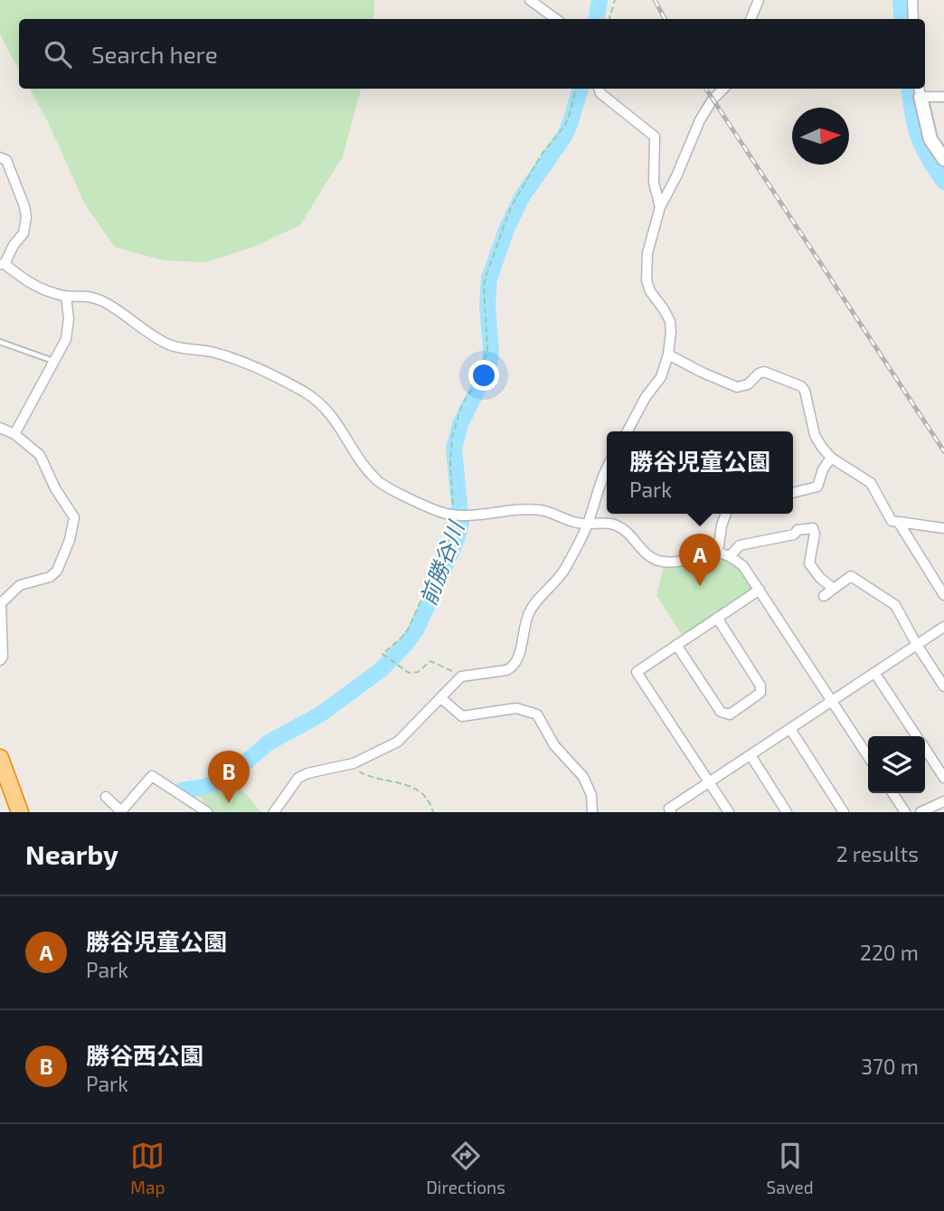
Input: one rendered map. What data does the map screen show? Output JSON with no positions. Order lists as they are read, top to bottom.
{
  "water": ["前勝谷川"],
  "north": "right",
  "page": {
    "search": "Search here",
    "popup": ["勝谷児童公園", "Park"],
    "pins": ["A", "B"],
    "heading": ["Nearby", "2 results"],
    "list": [
      {
        "mark": "A",
        "name": "勝谷児童公園",
        "note": "Park",
        "value": "220 m"
      },
      {
        "mark": "B",
        "name": "勝谷西公園",
        "note": "Park",
        "value": "370 m"
      }
    ],
    "nav": ["Map", "Directions", "Saved"]
  }
}
